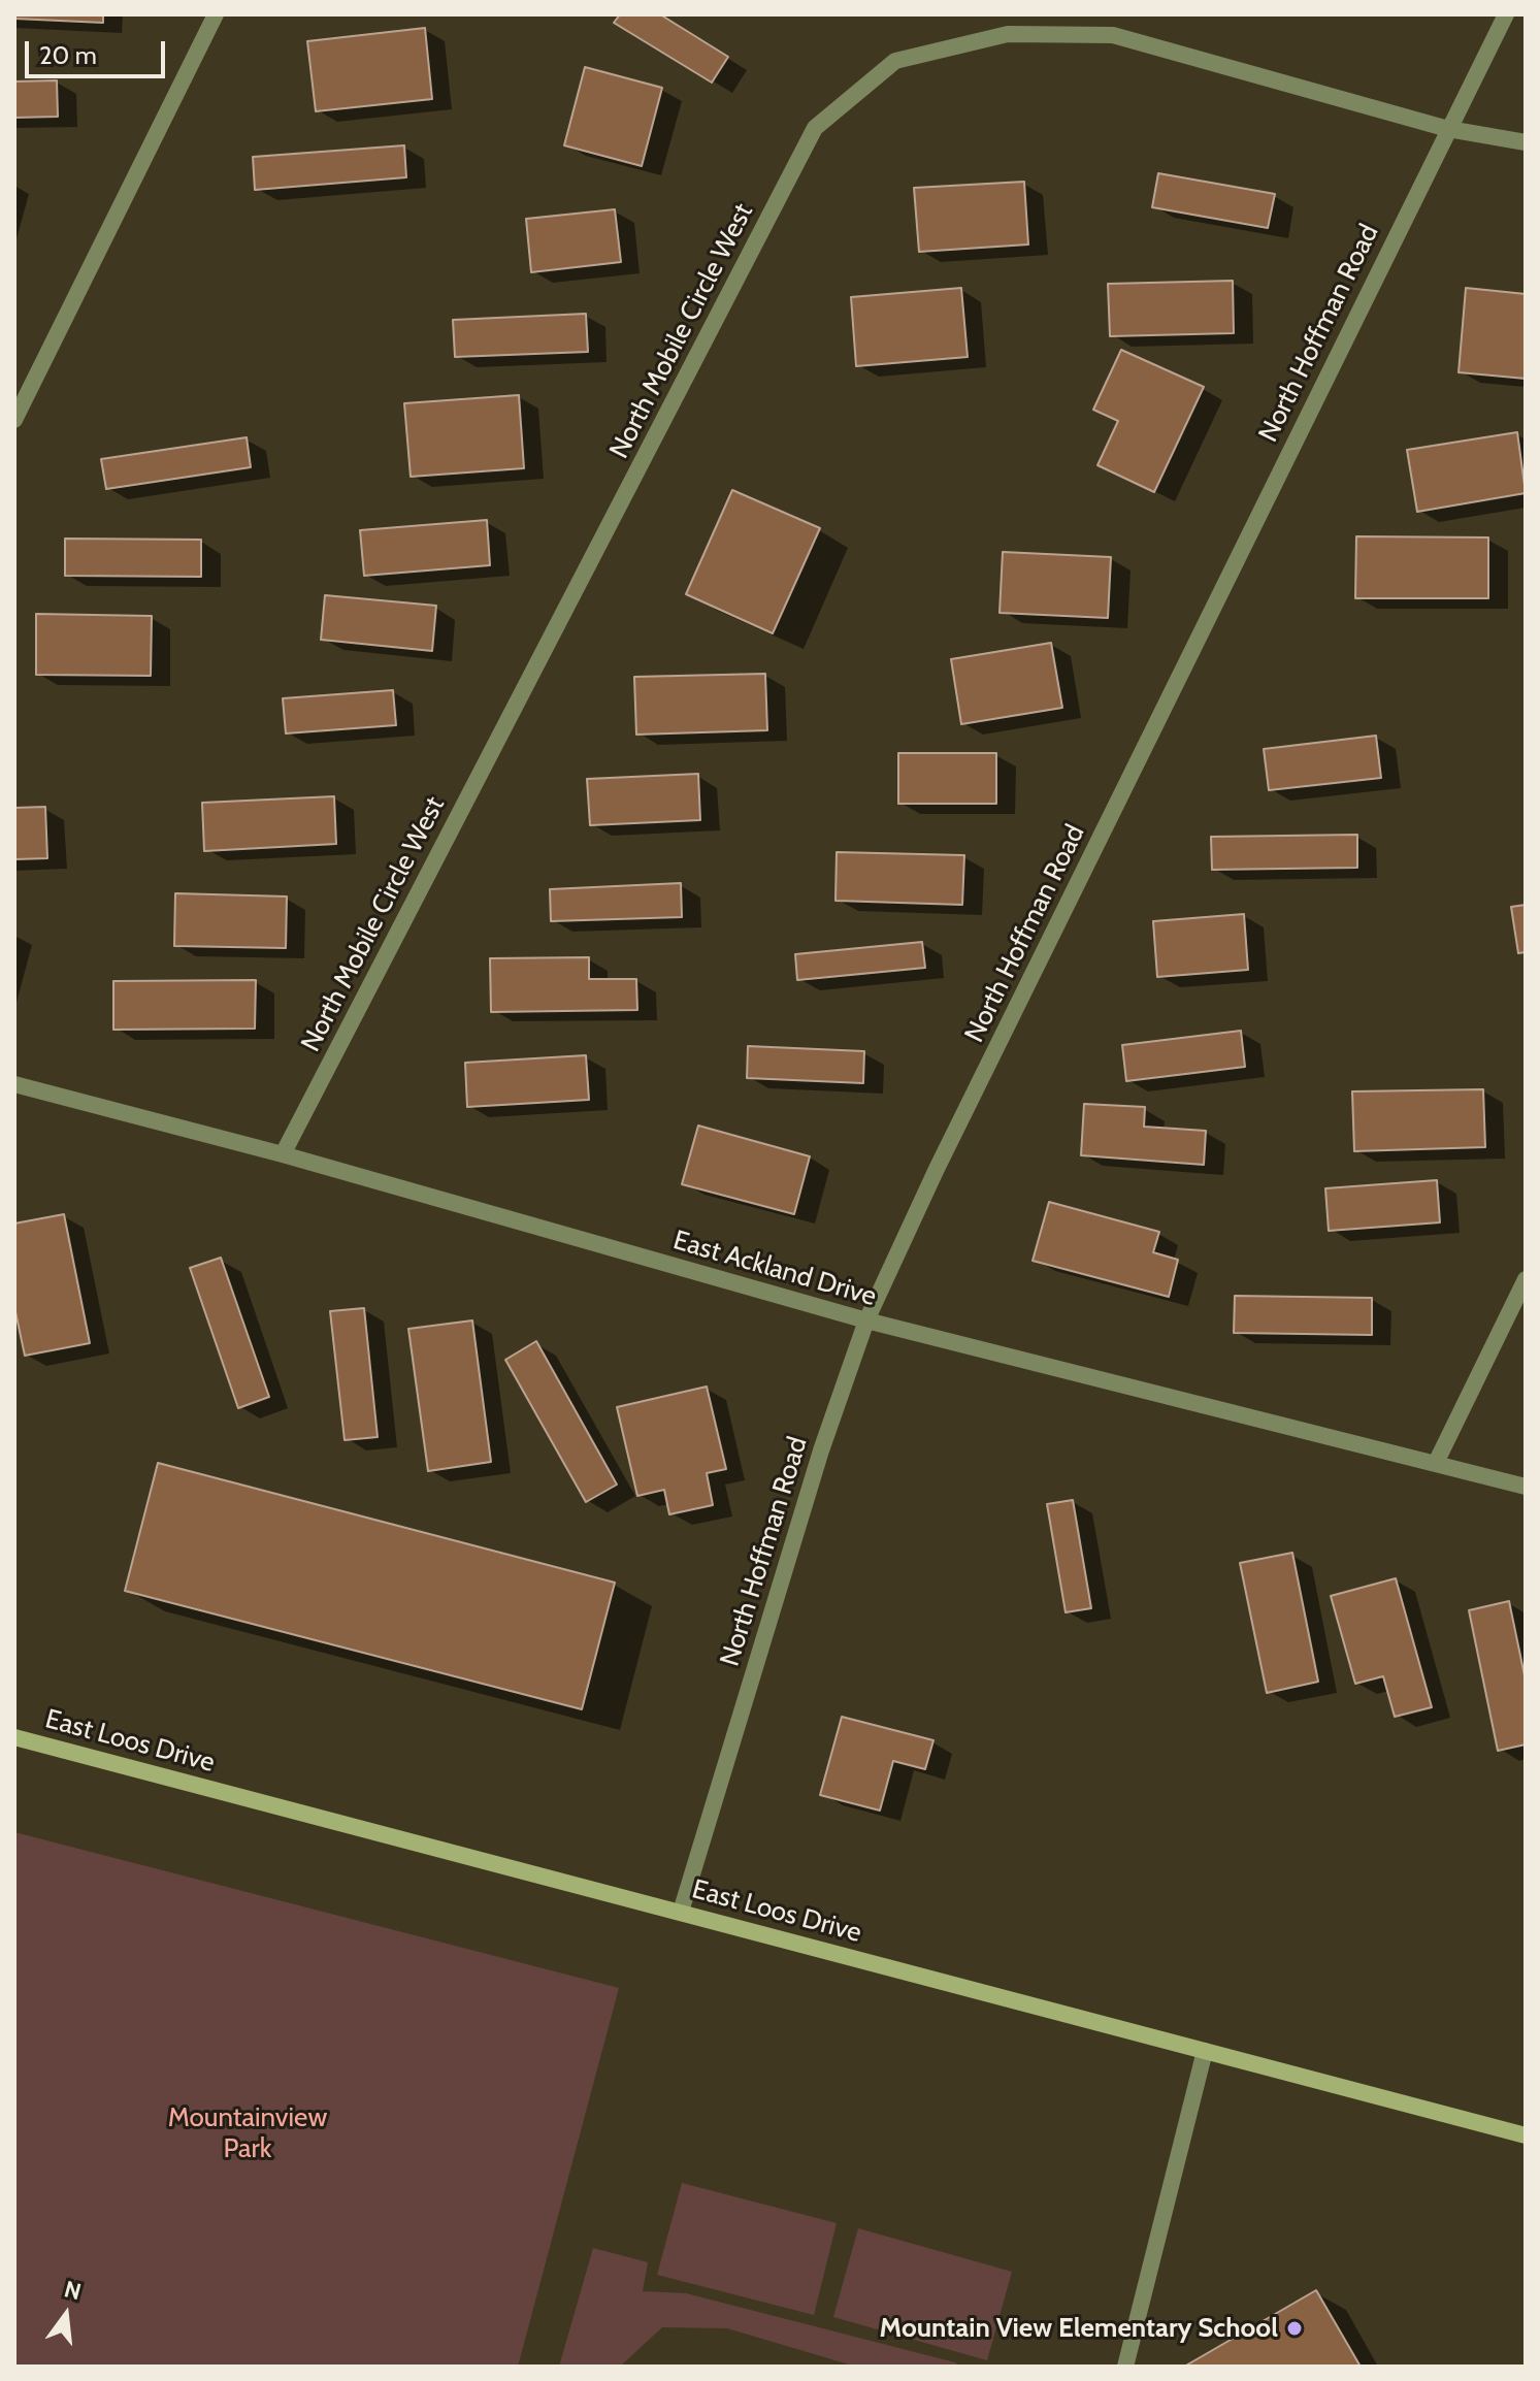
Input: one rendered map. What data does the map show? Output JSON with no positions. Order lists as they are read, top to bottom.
{
  "streets": {
    "street": [
      "North Mobile Circle West",
      "North Hoffman Road",
      "East Ackland Drive",
      "East Loos Drive"
    ]
  },
  "crossings": [
    ["North Mobile Circle West", "North Hoffman Road"],
    ["North Mobile Circle West", "East Ackland Drive"],
    ["North Hoffman Road", "East Ackland Drive"],
    ["North Hoffman Road", "East Loos Drive"]
  ],
  "parks": ["Mountainview Park"],
  "places": ["Mountain View Elementary School"],
  "scale_bar": "20 m",
  "north": "top"
}
